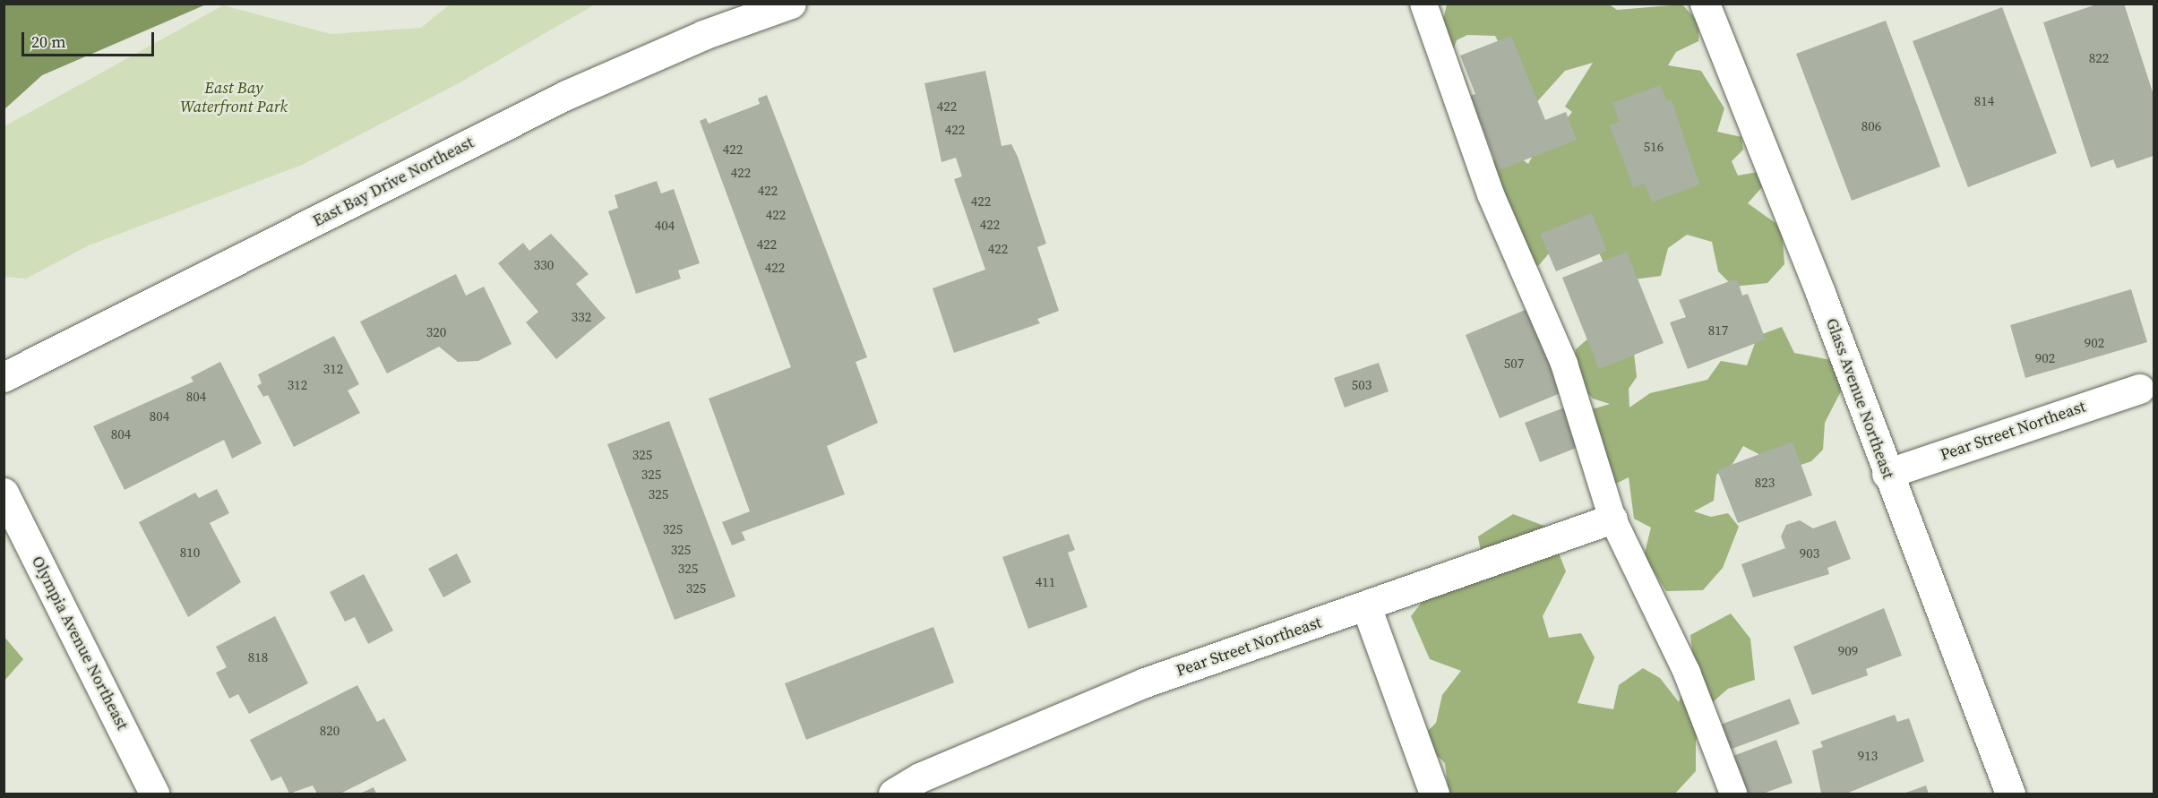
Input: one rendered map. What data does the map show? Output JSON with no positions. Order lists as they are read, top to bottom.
{
  "streets": {
    "street": [
      "East Bay Drive Northeast",
      "Glass Avenue Northeast",
      "Pear Street Northeast",
      "Olympia Avenue Northeast"
    ]
  },
  "crossings": [
    ["Glass Avenue Northeast", "Pear Street Northeast"]
  ],
  "parks": ["East Bay Waterfront Park"],
  "house_numbers": [
    "822",
    "814",
    "422",
    "806",
    "422",
    "516",
    "422",
    "422",
    "422",
    "422",
    "422",
    "422",
    "404",
    "422",
    "422",
    "330",
    "422",
    "332",
    "817",
    "320",
    "902",
    "902",
    "507",
    "312",
    "312",
    "503",
    "804",
    "804",
    "804",
    "325",
    "325",
    "823",
    "325",
    "325",
    "325",
    "810",
    "903",
    "325",
    "411",
    "325",
    "909",
    "818",
    "820",
    "913"
  ],
  "scale_bar": "20 m"
}
